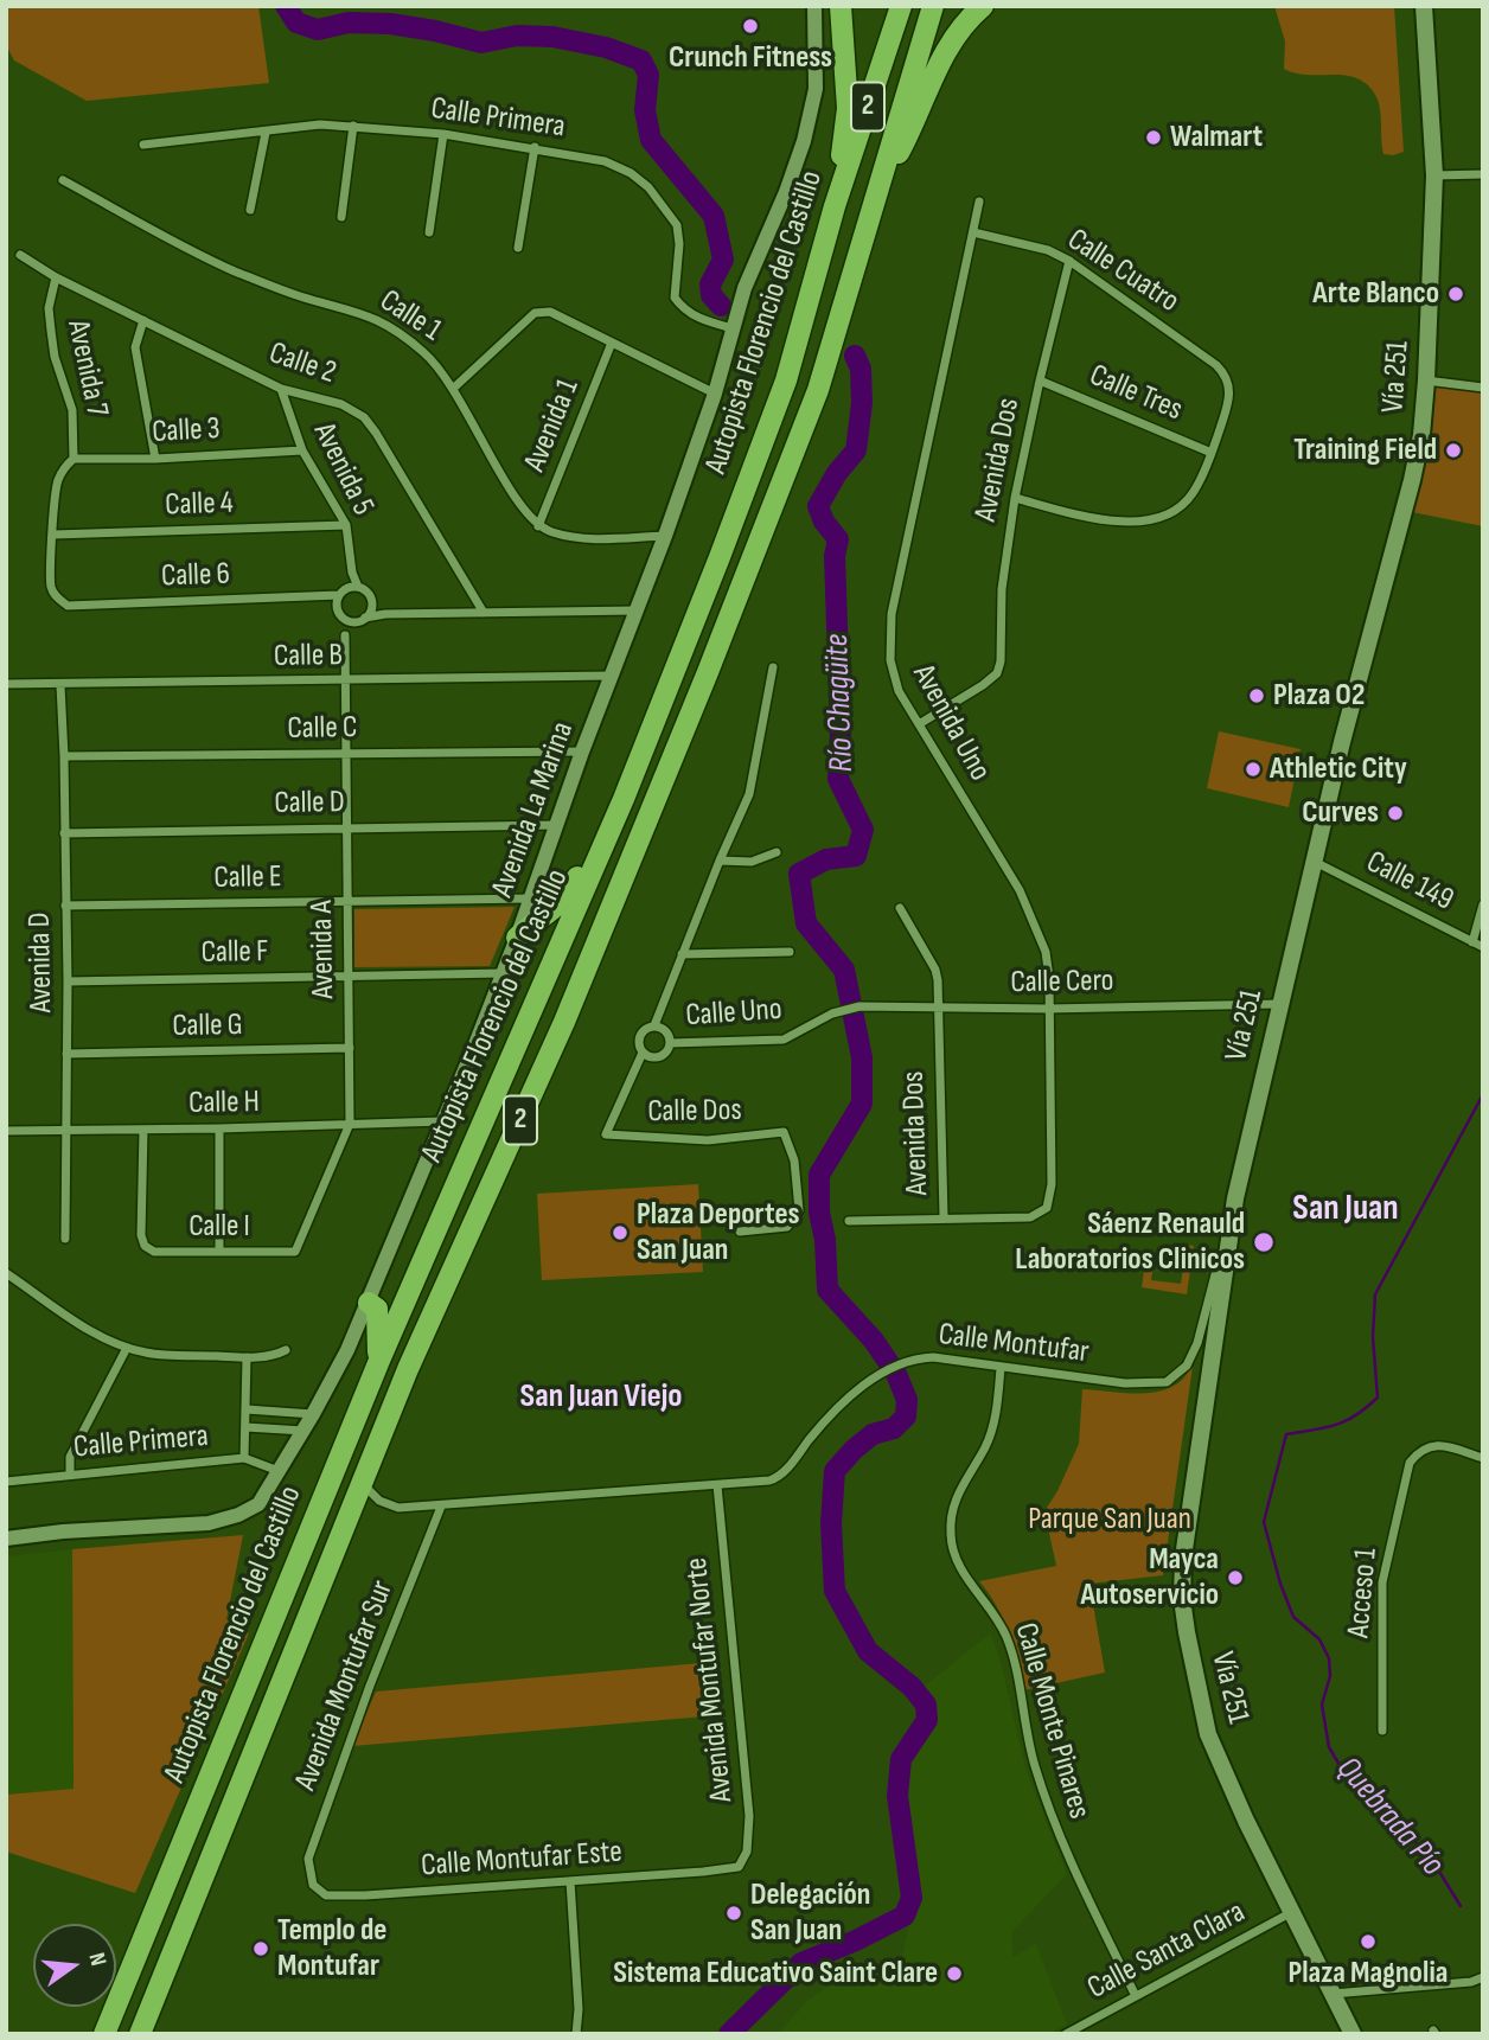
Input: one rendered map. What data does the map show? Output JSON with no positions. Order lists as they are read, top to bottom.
{
  "streets": {
    "highway": ["2", "Autopista Florencio del Castillo"],
    "main road": ["Vía 251"],
    "street": [
      "Calle Primera",
      "Calle Cuatro",
      "Calle 1",
      "Calle 2",
      "Avenida 7",
      "Calle Tres",
      "Avenida 1",
      "Calle 3",
      "Avenida Dos",
      "Avenida 5",
      "Calle 4",
      "Calle 6",
      "Calle B",
      "Avenida Uno",
      "Calle C",
      "Calle D",
      "Avenida La Marina",
      "Calle E",
      "Calle 149",
      "Avenida A",
      "Calle F",
      "Avenida D",
      "Calle Cero",
      "Calle Uno",
      "Calle G",
      "Calle H",
      "Calle Dos",
      "Calle I",
      "Calle Montufar",
      "Acceso 1",
      "Avenida Montufar Norte",
      "Avenida Montufar Sur",
      "Calle Monte Pinares",
      "Calle Montufar Este",
      "Calle Santa Clara"
    ]
  },
  "crossings": [
    ["Calle Primera", "Avenida La Marina"],
    ["Calle Cuatro", "Calle Tres"],
    ["Calle Cuatro", "Avenida Dos"],
    ["Calle Cuatro", "Avenida Uno"],
    ["Calle 1", "Avenida 1"],
    ["Autopista Florencio del Castillo", "Calle Montufar"],
    ["Calle 2", "Avenida 7"],
    ["Calle 2", "Avenida 5"],
    ["Avenida 7", "Calle 3"],
    ["Avenida 7", "Calle 4"],
    ["Avenida 7", "Calle 6"],
    ["Vía 251", "Calle 149"],
    ["Vía 251", "Calle Cero"],
    ["Vía 251", "Calle Montufar"],
    ["Vía 251", "Calle Santa Clara"],
    ["Calle Tres", "Avenida Dos"],
    ["Calle 3", "Avenida 5"],
    ["Avenida Dos", "Avenida Uno"],
    ["Avenida Dos", "Calle Cero"],
    ["Avenida 5", "Calle 4"],
    ["Avenida 5", "Calle 6"],
    ["Calle B", "Avenida La Marina"],
    ["Calle B", "Avenida A"],
    ["Calle B", "Avenida D"],
    ["Avenida Uno", "Calle Cero"],
    ["Calle C", "Avenida La Marina"],
    ["Calle C", "Avenida A"],
    ["Calle C", "Avenida D"],
    ["Calle D", "Avenida La Marina"],
    ["Calle D", "Avenida A"],
    ["Calle D", "Avenida D"],
    ["Avenida La Marina", "Calle E"],
    ["Avenida La Marina", "Calle F"],
    ["Avenida La Marina", "Calle H"],
    ["Calle E", "Avenida A"],
    ["Calle E", "Avenida D"],
    ["Avenida A", "Calle F"],
    ["Avenida A", "Calle G"],
    ["Avenida A", "Calle H"],
    ["Avenida A", "Calle I"],
    ["Calle F", "Avenida D"],
    ["Avenida D", "Calle G"],
    ["Avenida D", "Calle H"],
    ["Calle Cero", "Calle Uno"],
    ["Calle Uno", "Calle Dos"],
    ["Calle H", "Calle I"],
    ["Calle Montufar", "Avenida Montufar Norte"],
    ["Calle Montufar", "Avenida Montufar Sur"],
    ["Calle Montufar", "Calle Monte Pinares"],
    ["Avenida Montufar Norte", "Calle Montufar Este"],
    ["Avenida Montufar Sur", "Calle Montufar Este"],
    ["Calle Monte Pinares", "Calle Santa Clara"]
  ],
  "districts": ["San Juan", "San Juan Viejo"],
  "water": ["Río Chagüite", "Quebrada Pío"],
  "parks": ["Parque San Juan"],
  "places": [
    "Crunch Fitness",
    "Walmart",
    "Arte Blanco",
    "Training Field",
    "Plaza O2",
    "Athletic City",
    "Curves",
    "Plaza Deportes San Juan",
    "Sáenz Renauld Laboratorios Clinicos",
    "Mayca Autoservicio",
    "Delegación San Juan",
    "Plaza Magnolia",
    "Templo de Montufar",
    "Sistema Educativo Saint Clare"
  ],
  "north": "right"
}
